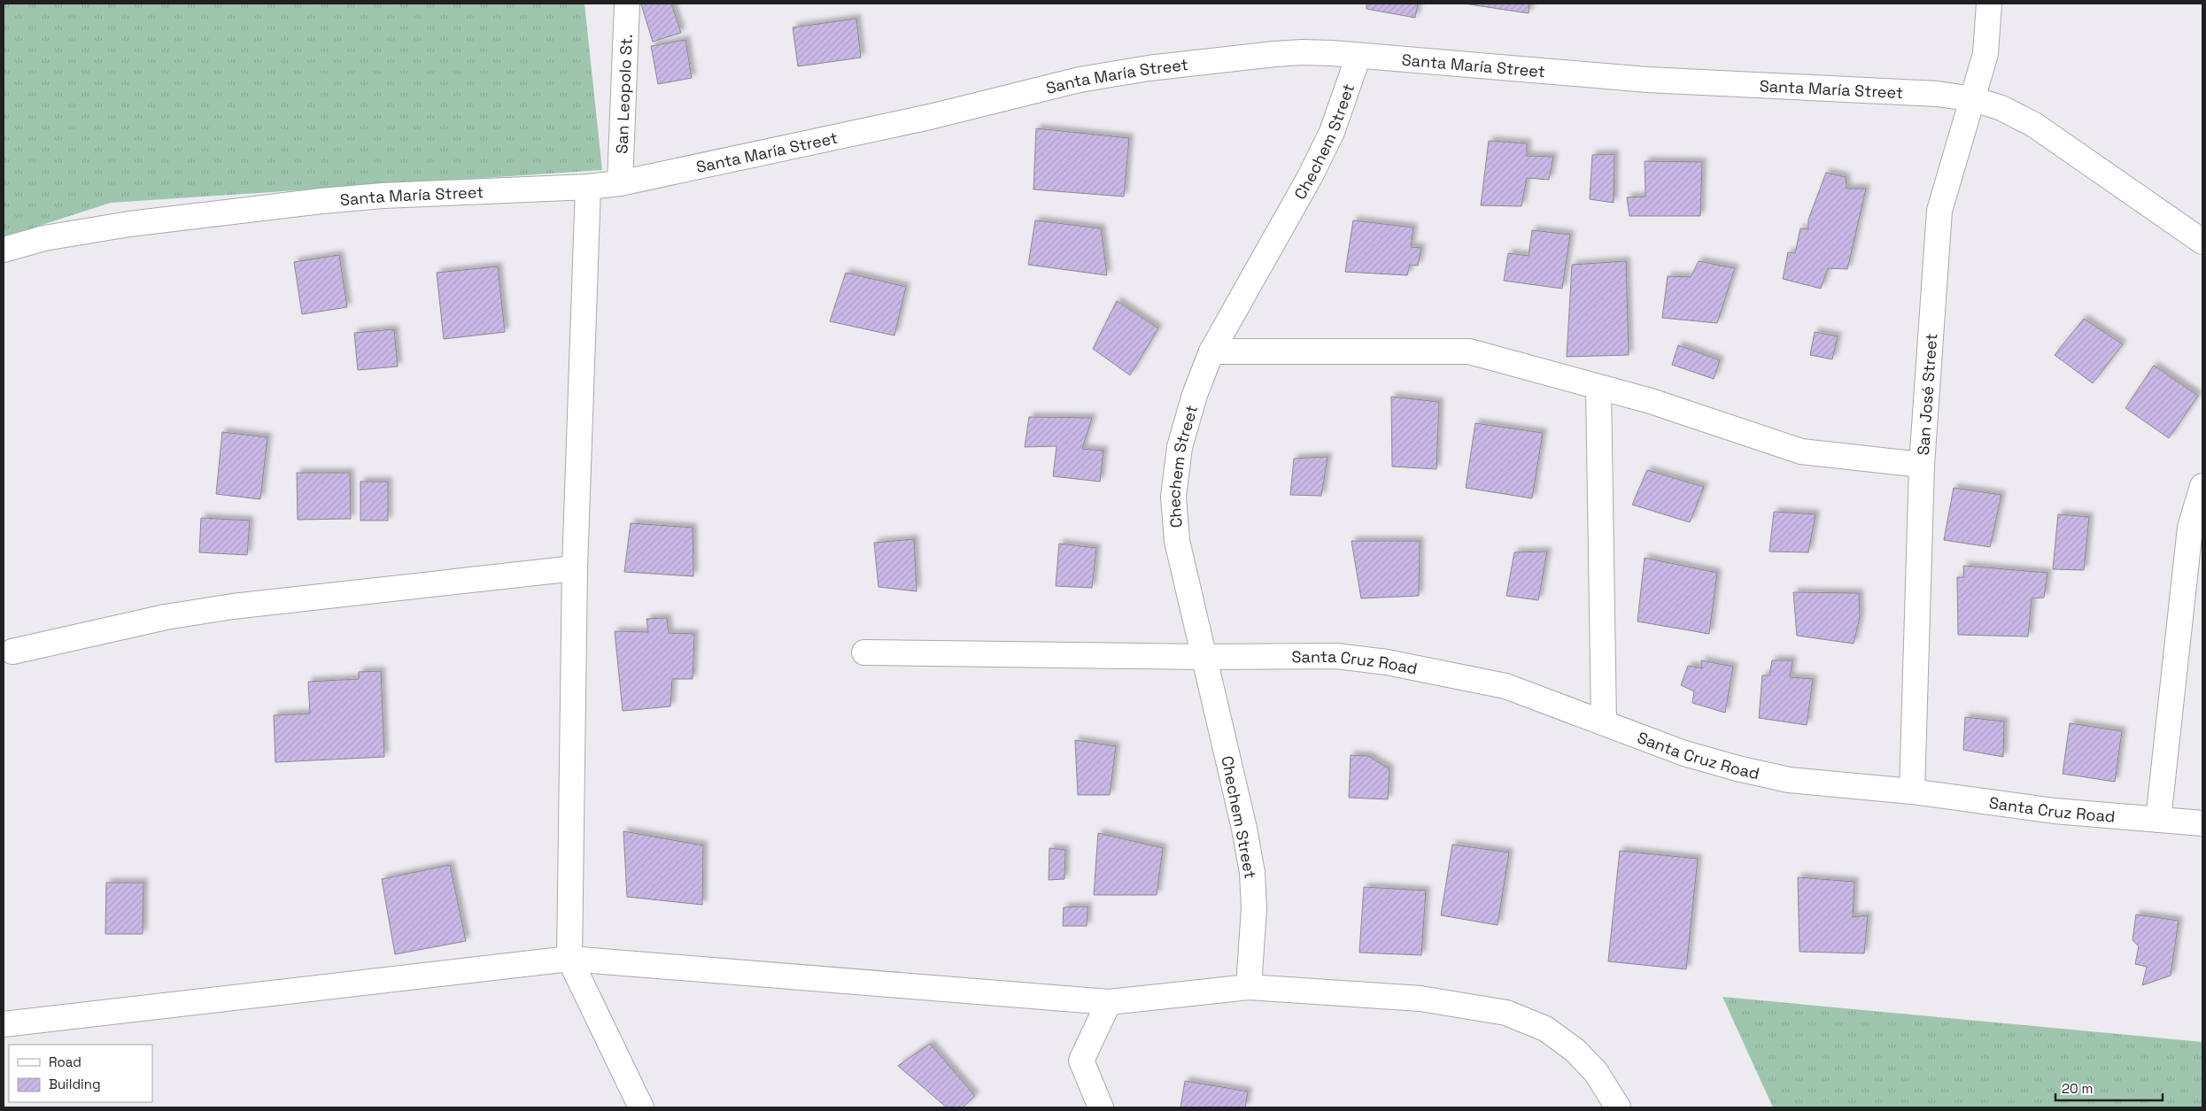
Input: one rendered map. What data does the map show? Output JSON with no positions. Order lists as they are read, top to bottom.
{
  "streets": {
    "street": [
      "Santa María Street",
      "San Leopolo St.",
      "Chechem Street",
      "San José Street",
      "Santa Cruz Road"
    ]
  },
  "crossings": [
    ["Santa María Street", "San Leopolo St."],
    ["Santa María Street", "Chechem Street"],
    ["Santa María Street", "San José Street"],
    ["Chechem Street", "Santa Cruz Road"],
    ["San José Street", "Santa Cruz Road"]
  ],
  "legend": ["Road", "Building"],
  "scale_bar": "20 m"
}
